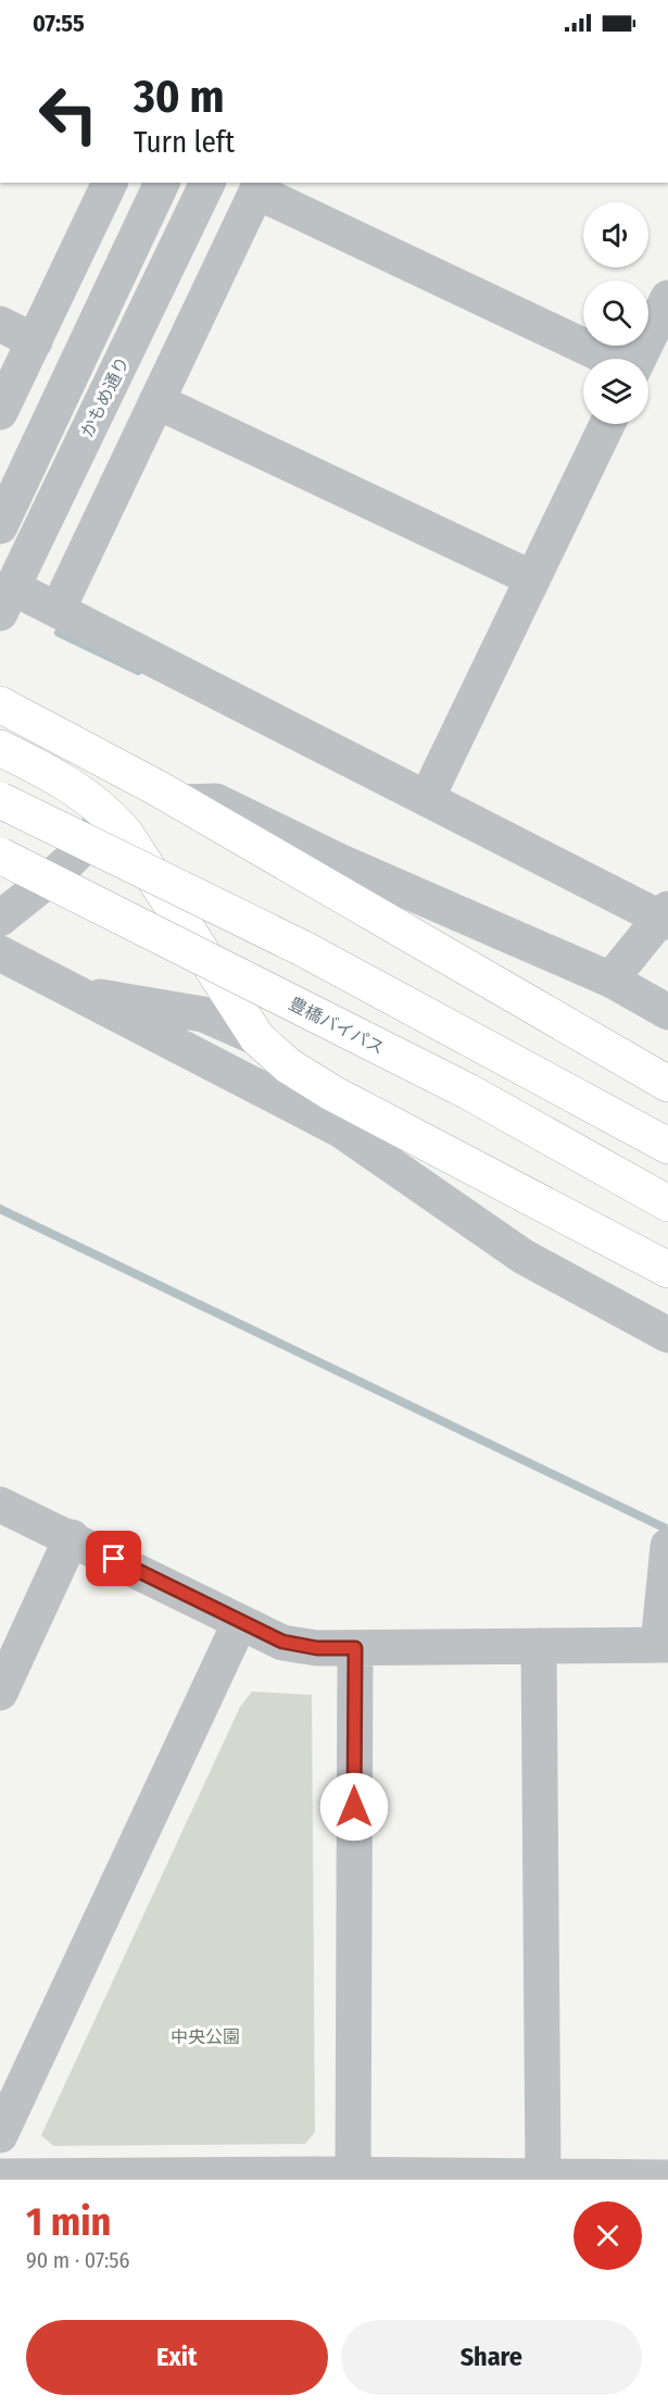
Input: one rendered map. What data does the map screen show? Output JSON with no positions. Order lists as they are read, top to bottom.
{
  "streets": {
    "highway": ["豊橋バイパス"],
    "street": ["かもめ通り"]
  },
  "parks": ["中央公園"],
  "page": {
    "status": "07:55",
    "turn": ["30 m", "Turn left"],
    "heading": ["1 min", "90 m · 07:56"],
    "buttons": ["Exit", "Share"]
  }
}
